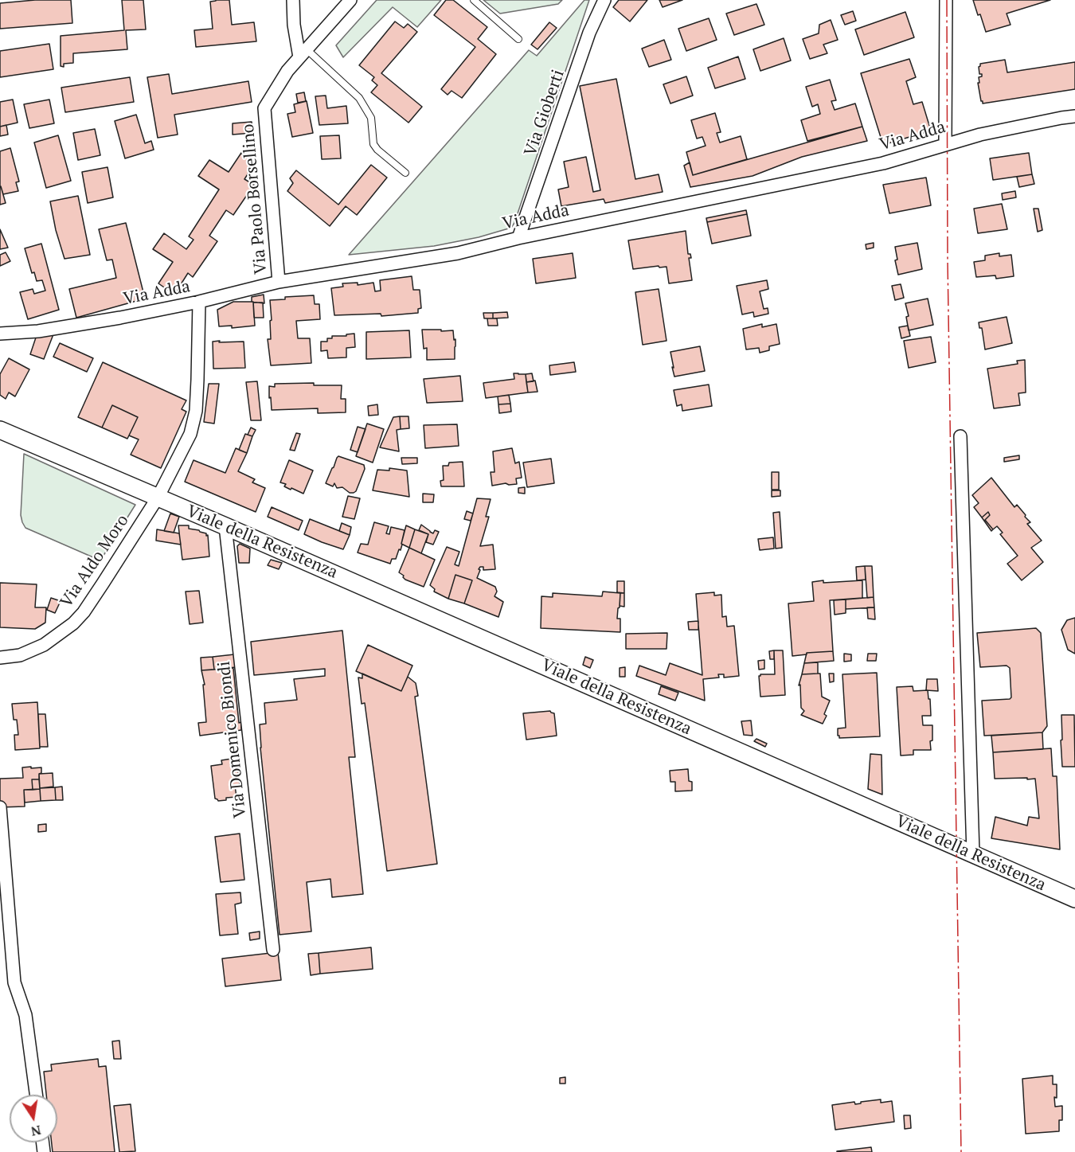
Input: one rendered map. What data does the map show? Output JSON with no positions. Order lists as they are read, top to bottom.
{
  "streets": {
    "main road": ["Viale della Resistenza"],
    "street": [
      "Via Gioberti",
      "Via Adda",
      "Via Paolo Borsellino",
      "Via Aldo Moro",
      "Via Domenico Biondi"
    ]
  },
  "crossings": [
    ["Via Gioberti", "Via Adda"],
    ["Via Adda", "Via Paolo Borsellino"],
    ["Via Adda", "Via Aldo Moro"],
    ["Viale della Resistenza", "Via Aldo Moro"],
    ["Viale della Resistenza", "Via Domenico Biondi"]
  ],
  "north": "bottom"
}
